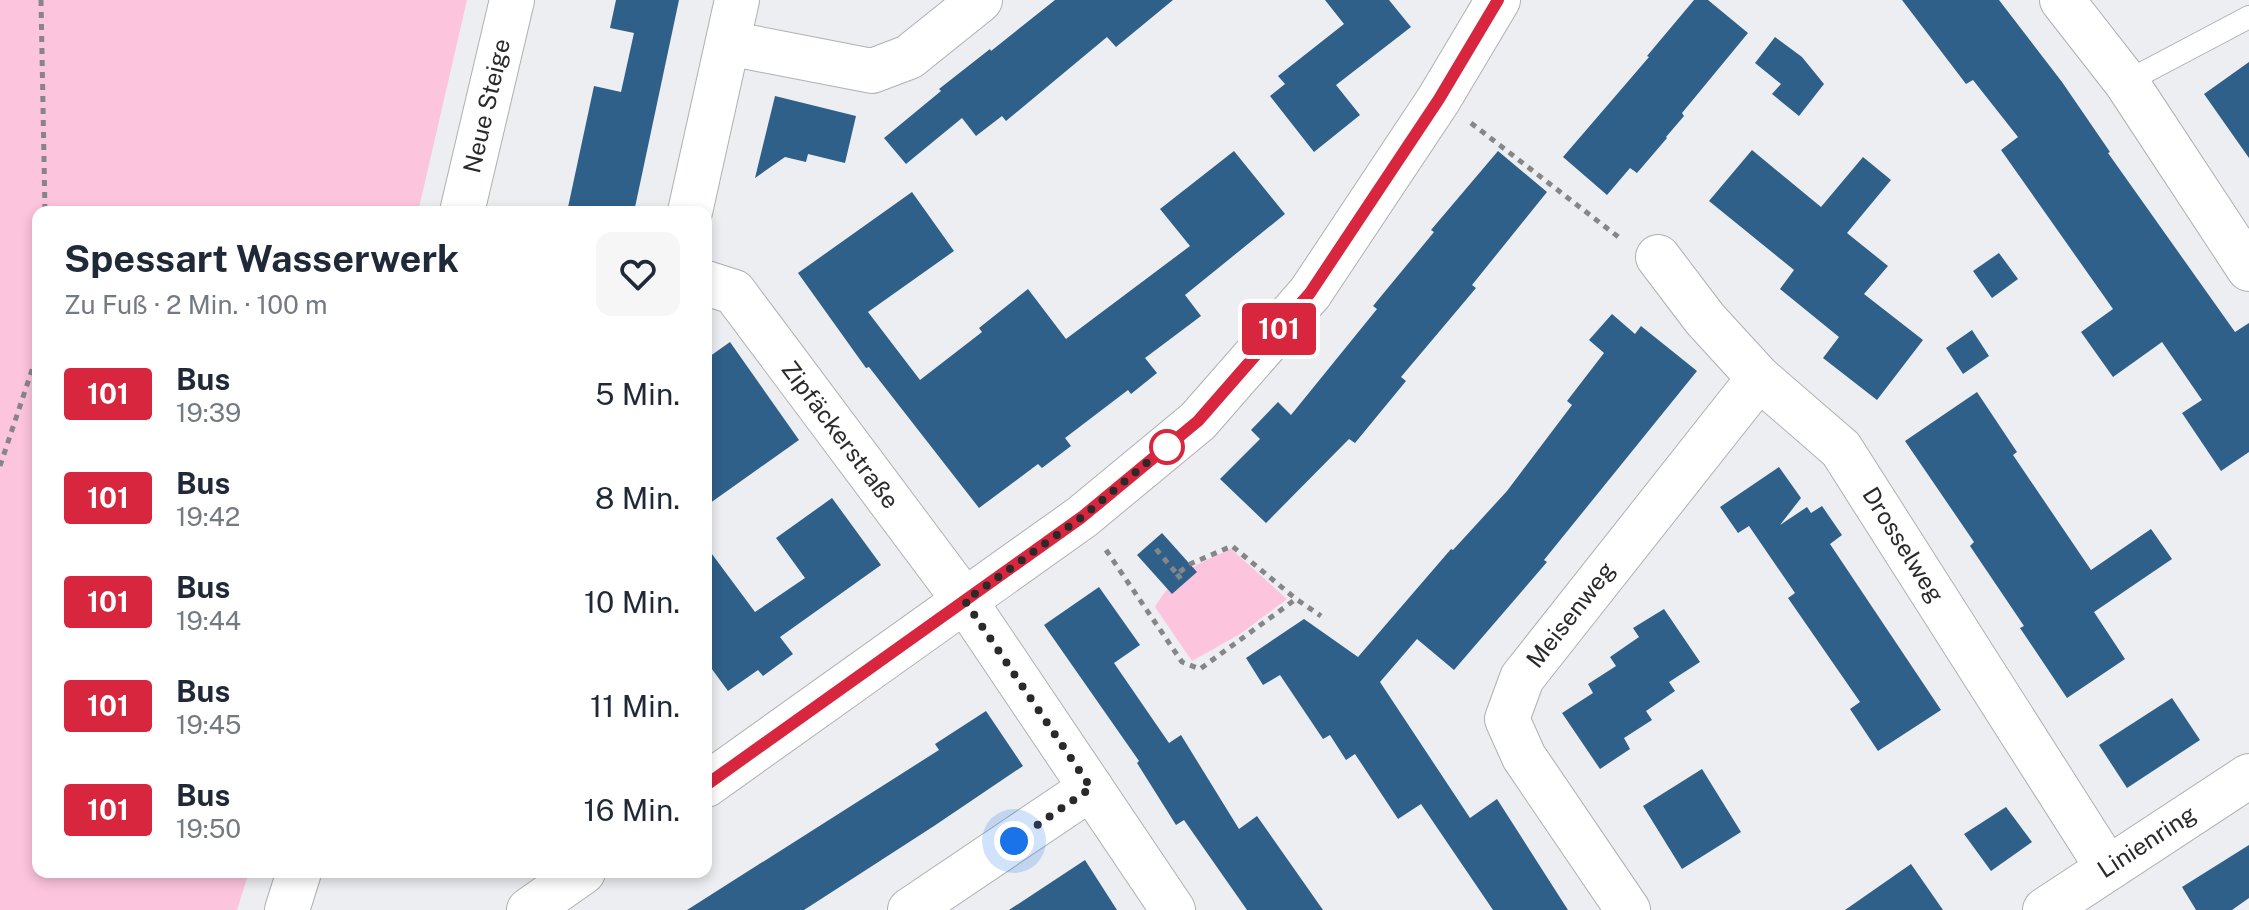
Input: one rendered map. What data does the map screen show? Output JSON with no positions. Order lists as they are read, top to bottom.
{
  "streets": {
    "street": [
      "Neue Steige",
      "Zipfäckerstraße",
      "Drosselweg",
      "Meisenweg",
      "Linienring"
    ]
  },
  "crossings": [
    ["Drosselweg", "Meisenweg"],
    ["Drosselweg", "Linienring"]
  ],
  "lines": ["bus line 101"],
  "page": {
    "on_map": "101",
    "heading": ["Spessart Wasserwerk", "Zu Fuß · 2 Min. · 100 m"],
    "list": [
      {
        "mark": "101",
        "name": "Bus",
        "note": "19:39",
        "value": "5 Min."
      },
      {
        "mark": "101",
        "name": "Bus",
        "note": "19:42",
        "value": "8 Min."
      },
      {
        "mark": "101",
        "name": "Bus",
        "note": "19:44",
        "value": "10 Min."
      },
      {
        "mark": "101",
        "name": "Bus",
        "note": "19:45",
        "value": "11 Min."
      },
      {
        "mark": "101",
        "name": "Bus",
        "note": "19:50",
        "value": "16 Min."
      }
    ]
  }
}
